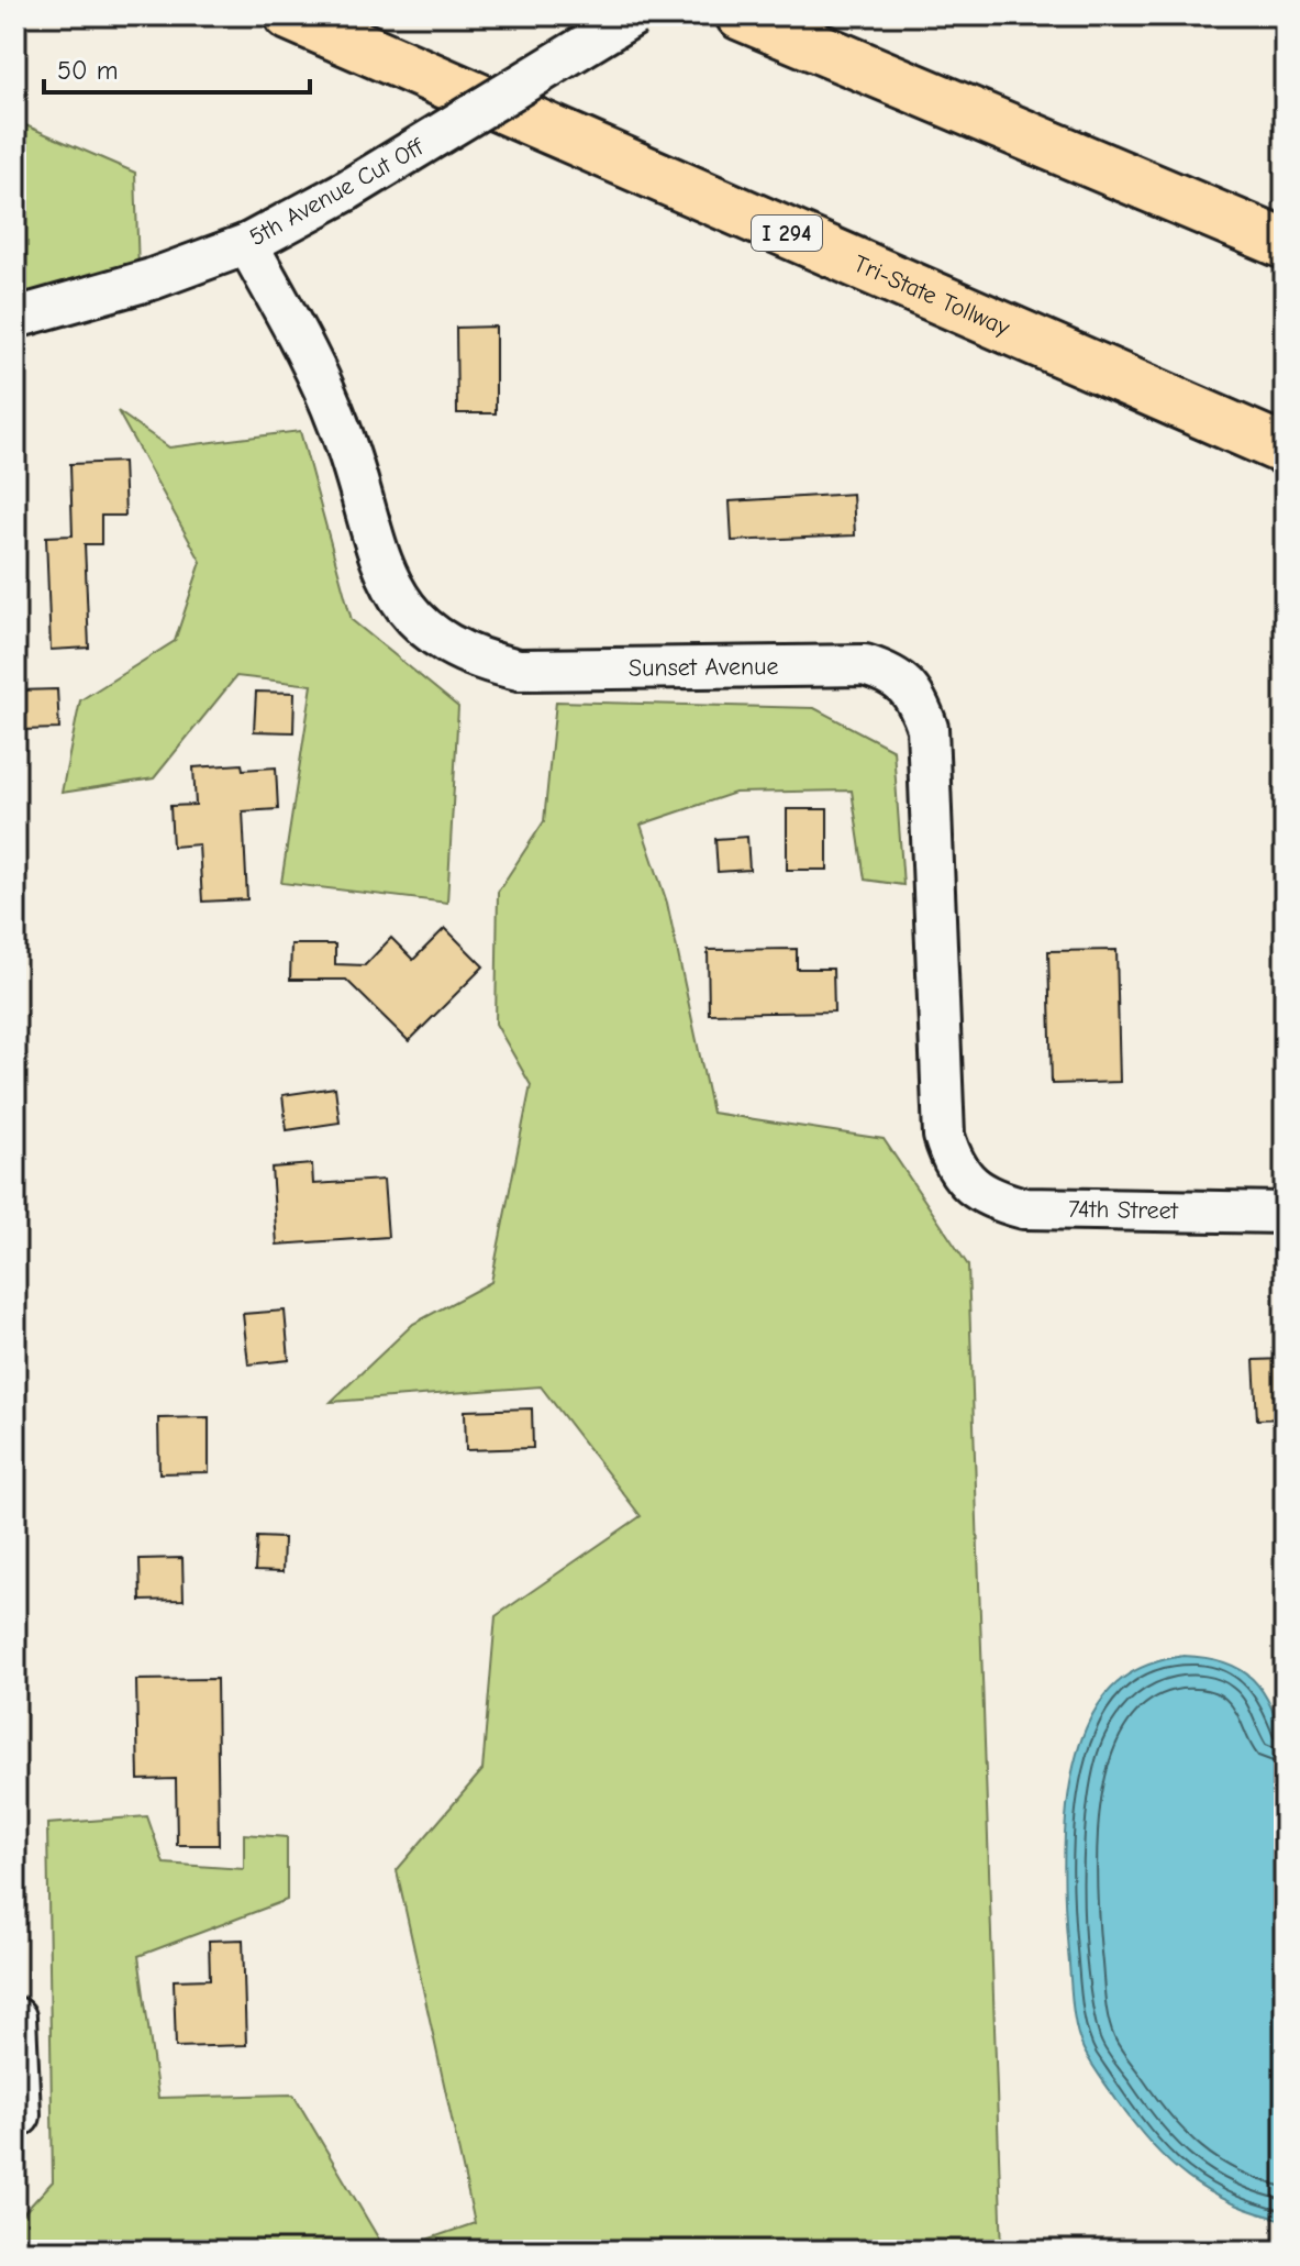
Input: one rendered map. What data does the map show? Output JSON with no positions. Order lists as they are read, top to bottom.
{
  "streets": {
    "highway": ["I 294", "Tri-State Tollway"],
    "street": ["5th Avenue Cut Off", "Sunset Avenue", "74th Street"]
  },
  "crossings": [
    ["5th Avenue Cut Off", "Sunset Avenue"],
    ["Sunset Avenue", "74th Street"]
  ],
  "scale_bar": "50 m"
}
